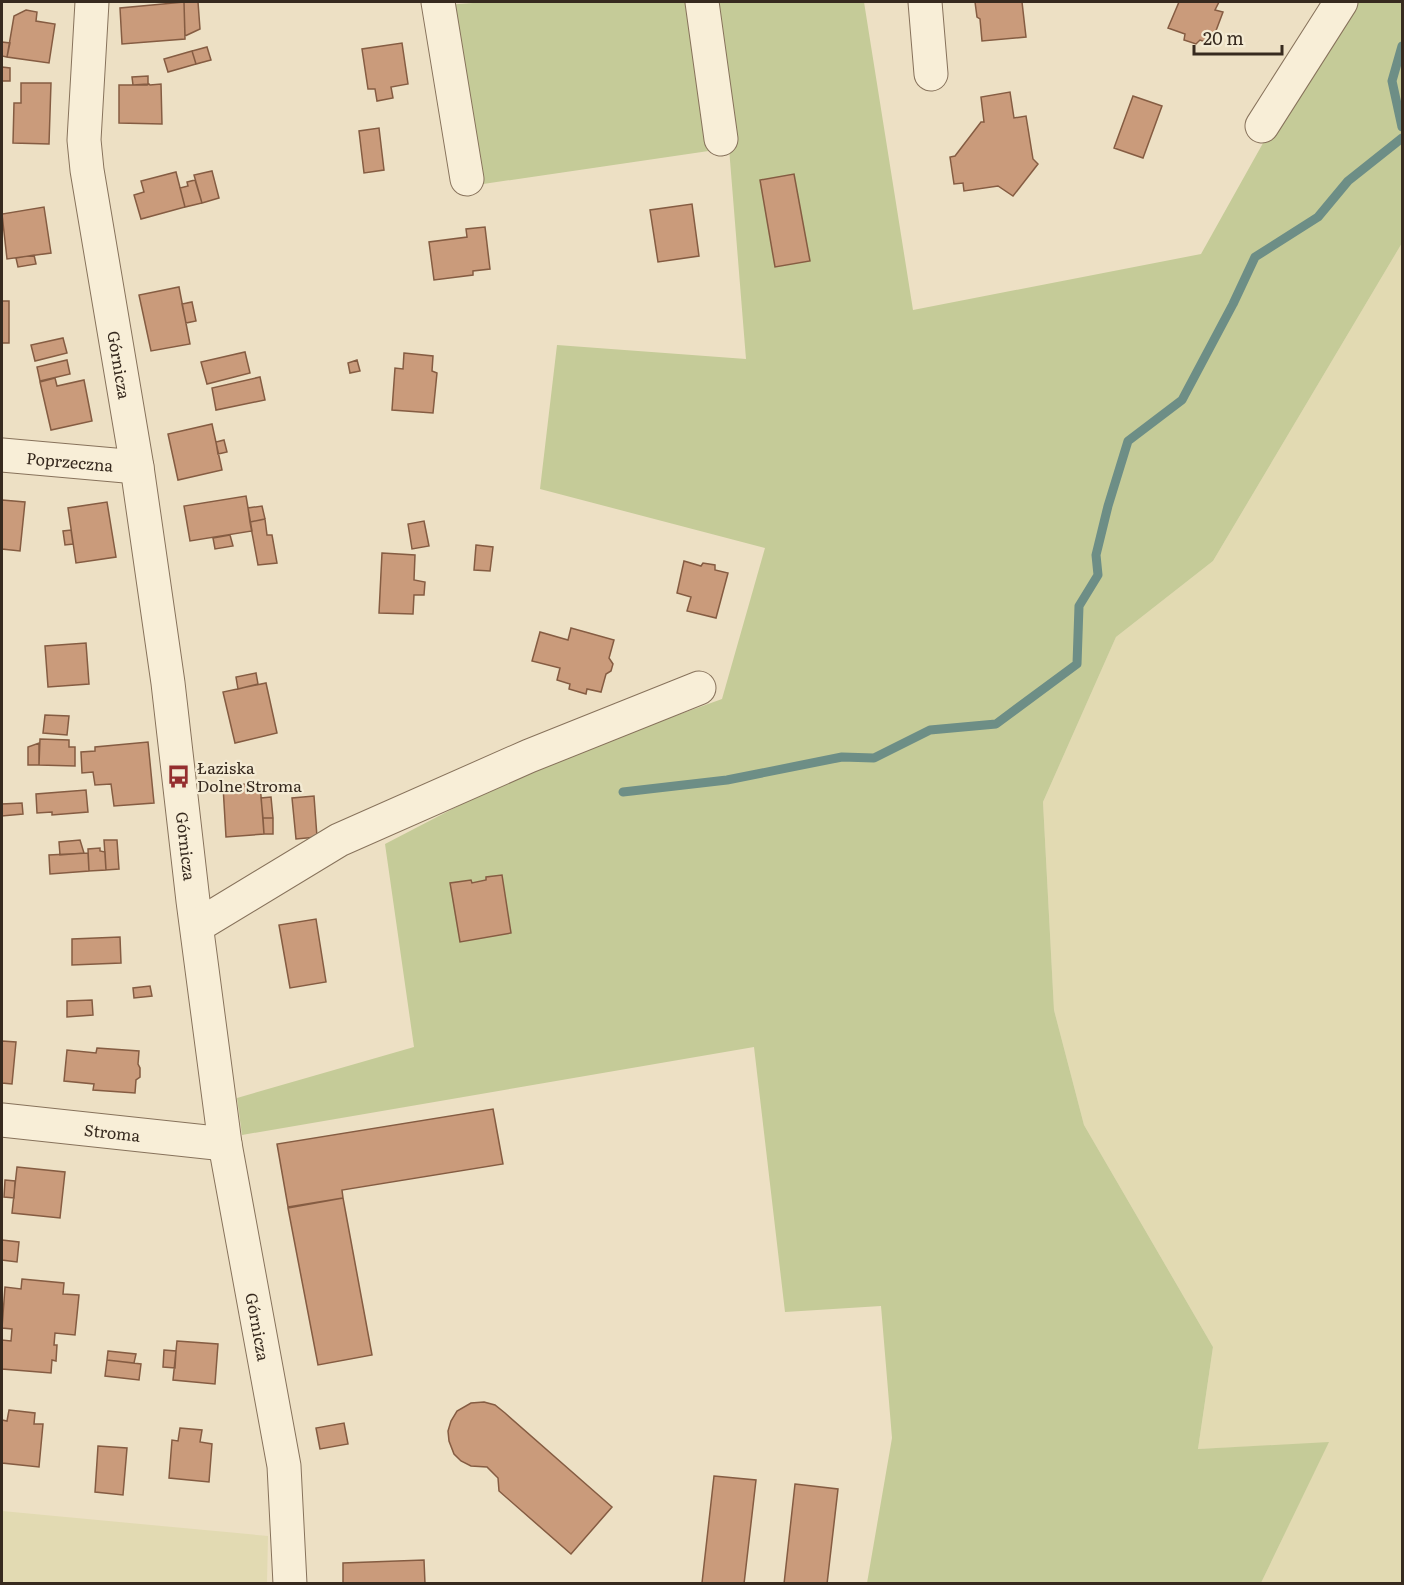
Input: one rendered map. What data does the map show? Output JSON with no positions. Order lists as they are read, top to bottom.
{
  "streets": {
    "street": ["Górnicza", "Poprzeczna", "Stroma"]
  },
  "crossings": [
    ["Górnicza", "Poprzeczna"],
    ["Górnicza", "Stroma"]
  ],
  "places": {
    "bus stop": ["Łaziska Dolne Stroma"]
  },
  "scale_bar": "20 m"
}
